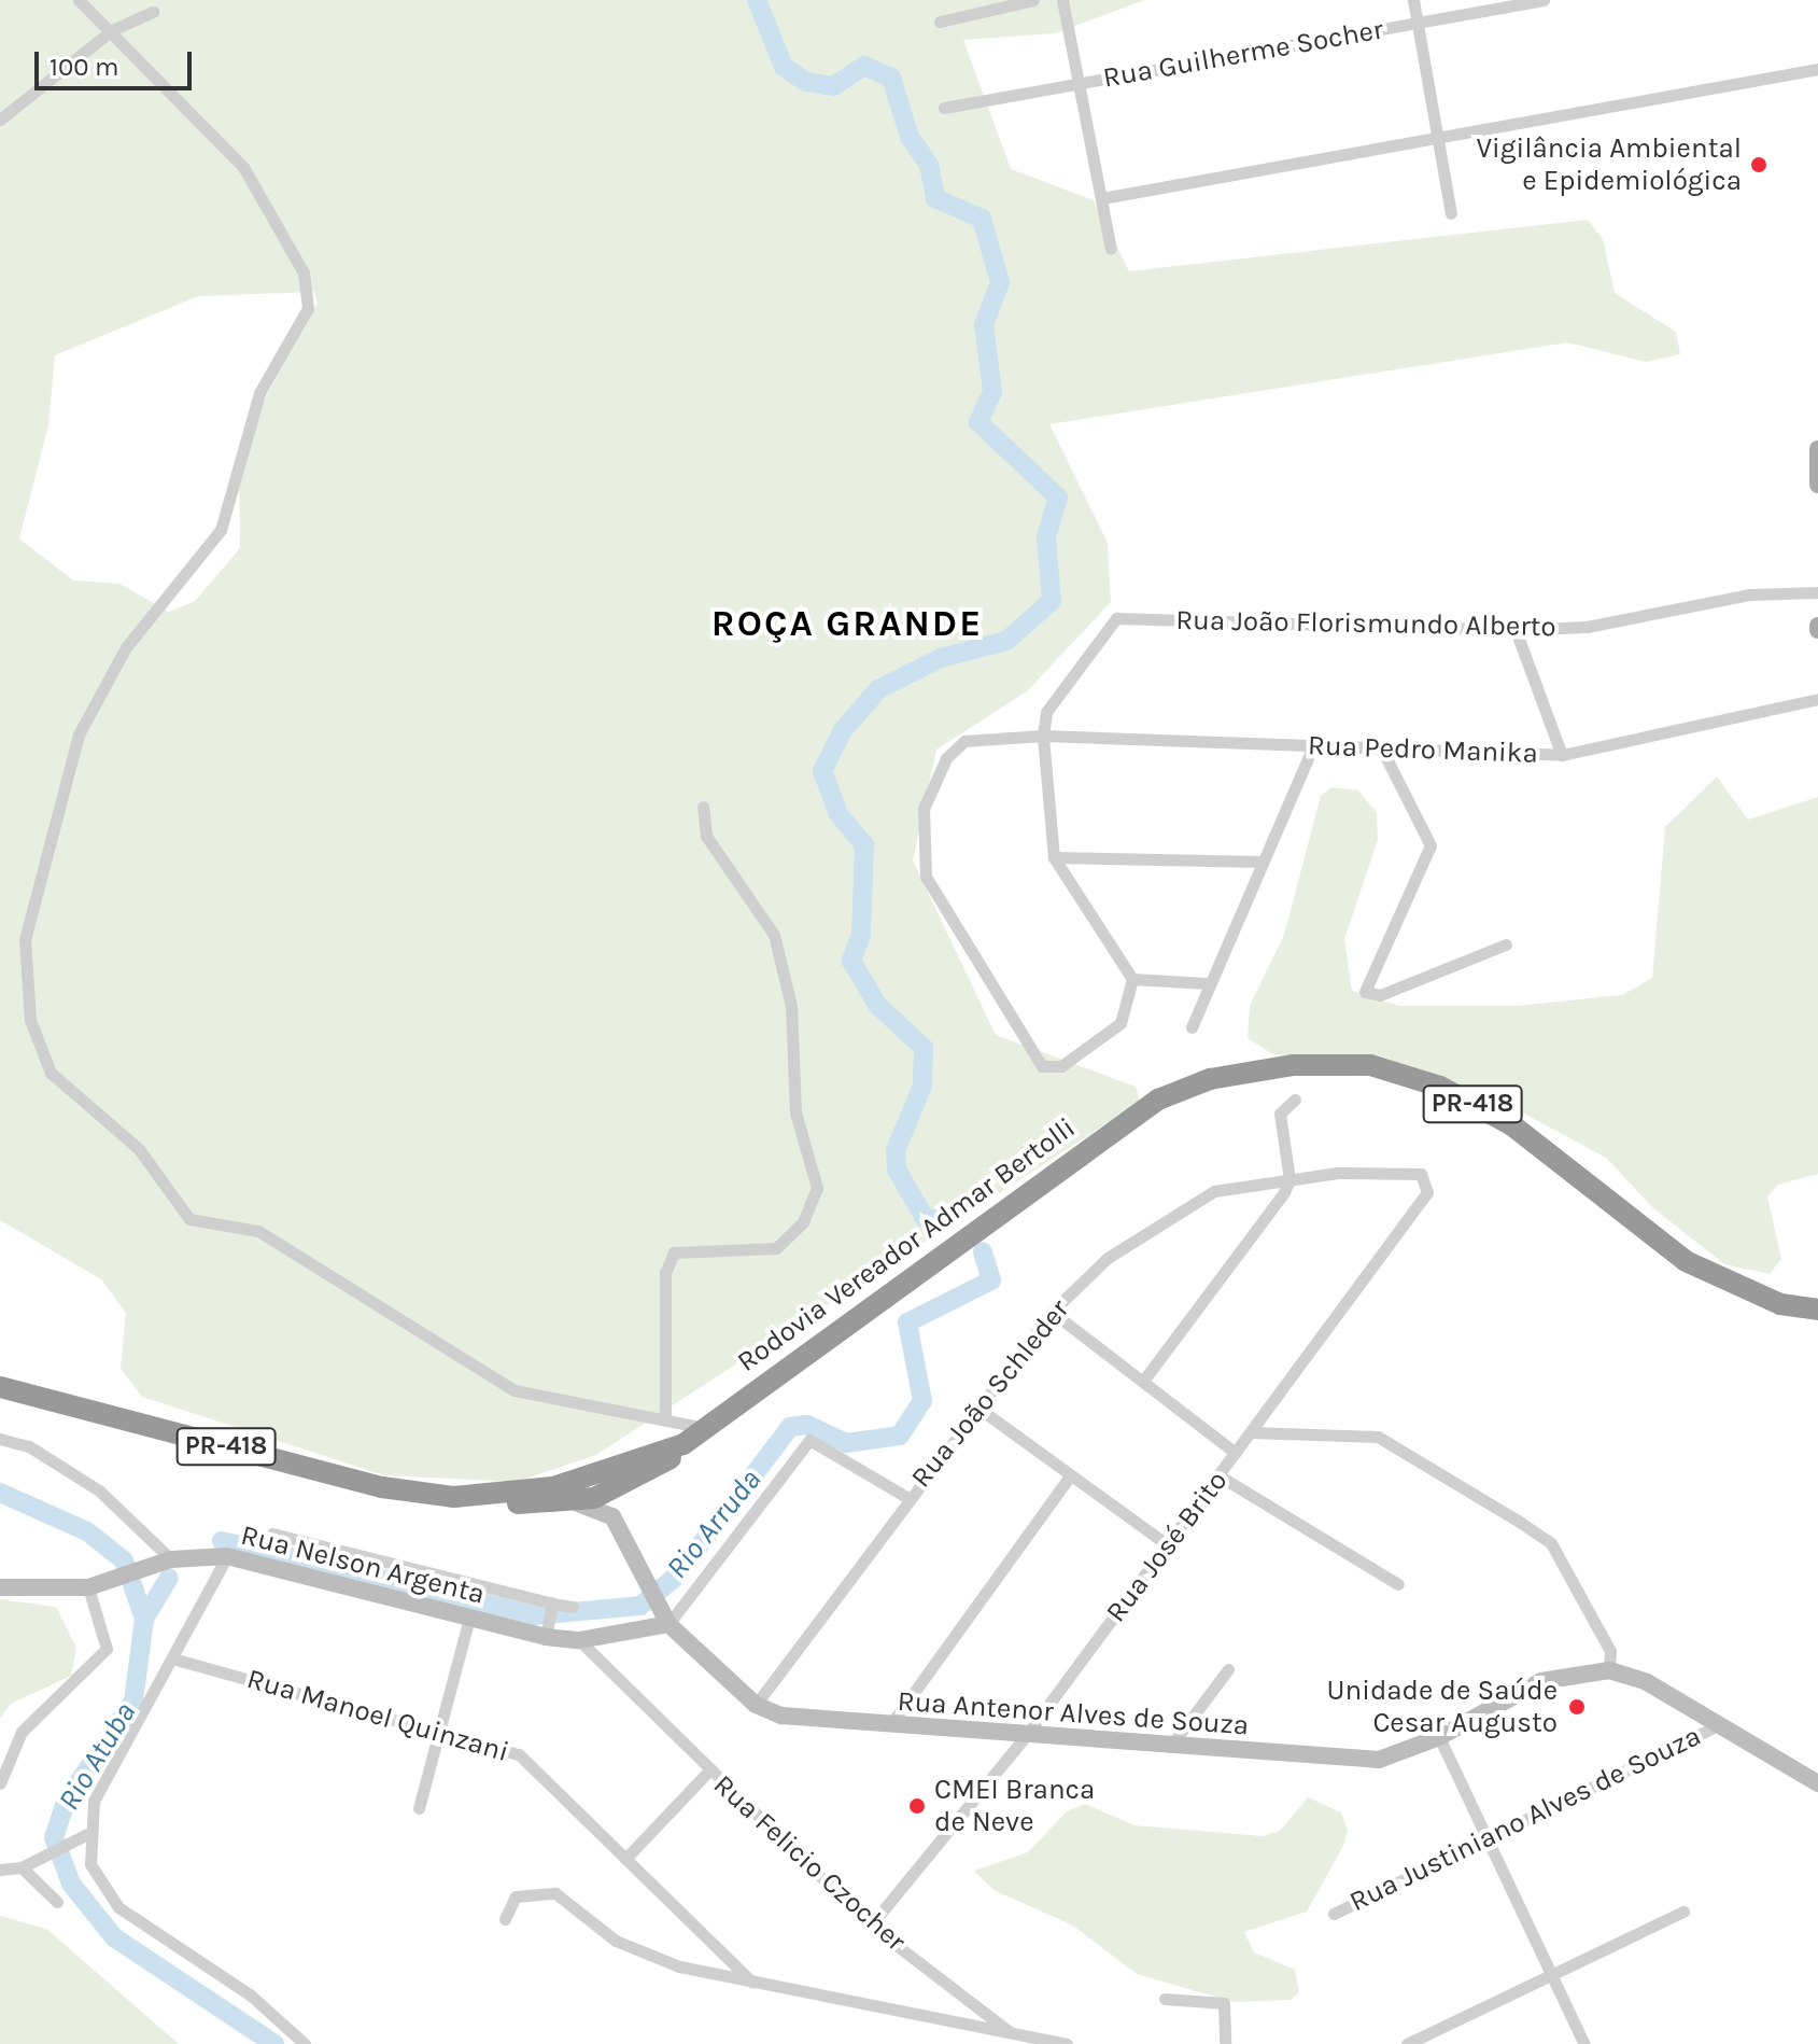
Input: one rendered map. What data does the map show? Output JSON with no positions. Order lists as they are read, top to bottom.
{
  "streets": {
    "highway": ["PR-418", "Rodovia Vereador Admar Bertolli"],
    "main road": ["Rua Nelson Argenta", "Rua Antenor Alves de Souza"],
    "street": [
      "Rua Guilherme Socher",
      "Rua João Florismundo Alberto",
      "Rua Pedro Manika",
      "Rua João Schleder",
      "Rua José Brito",
      "Rua Manoel Quinzani",
      "Rua Justiniano Alves de Souza",
      "Rua Felicio Czocher"
    ]
  },
  "crossings": [
    ["Rua João Florismundo Alberto", "Rua Pedro Manika"],
    ["Rua João Schleder", "Rua José Brito"],
    ["Rua João Schleder", "Rua Antenor Alves de Souza"],
    ["Rua José Brito", "Rua Antenor Alves de Souza"],
    ["Rua José Brito", "Rua Felicio Czocher"],
    ["Rua Nelson Argenta", "Rua Antenor Alves de Souza"],
    ["Rua Nelson Argenta", "Rua Felicio Czocher"]
  ],
  "districts": ["ROÇA GRANDE"],
  "water": ["Rio Arruda", "Rio Atuba"],
  "places": ["Vigilância Ambiental e Epidemiológica", "Unidade de Saúde Cesar Augusto", "CMEI Branca de Neve"],
  "scale_bar": "100 m"
}
